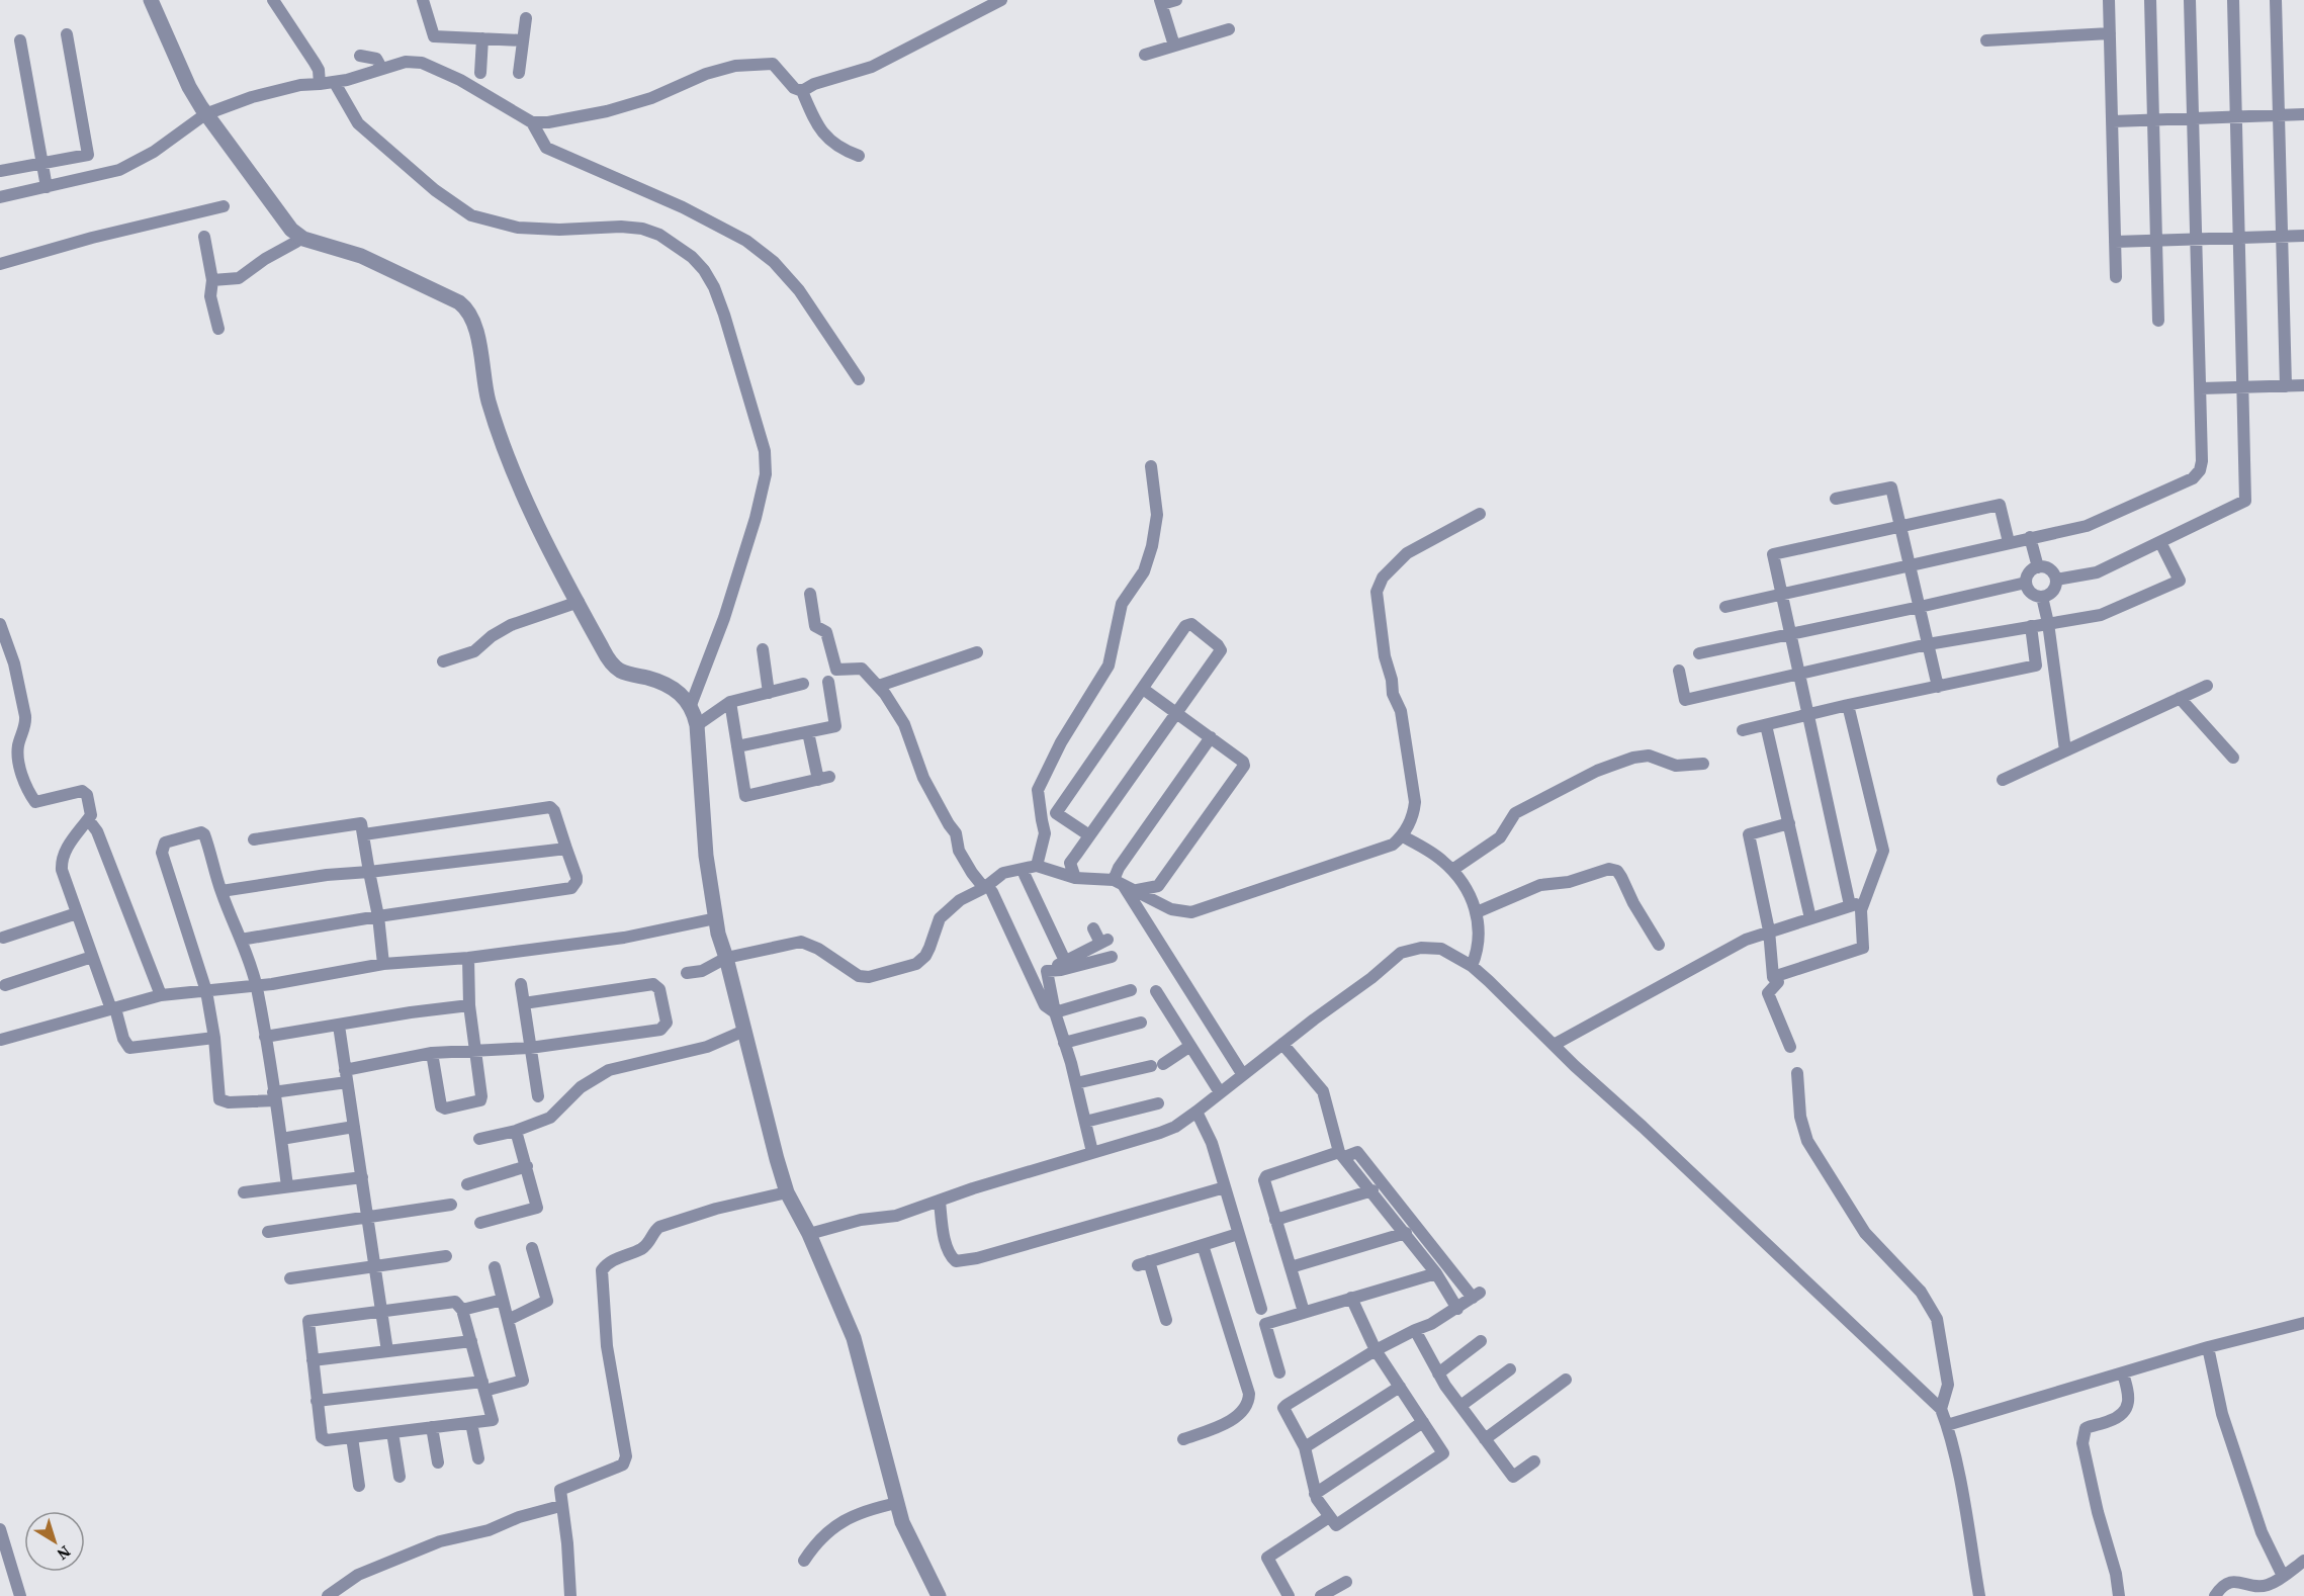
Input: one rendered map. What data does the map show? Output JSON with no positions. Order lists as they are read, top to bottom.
{
  "north": "bottom right"
}
